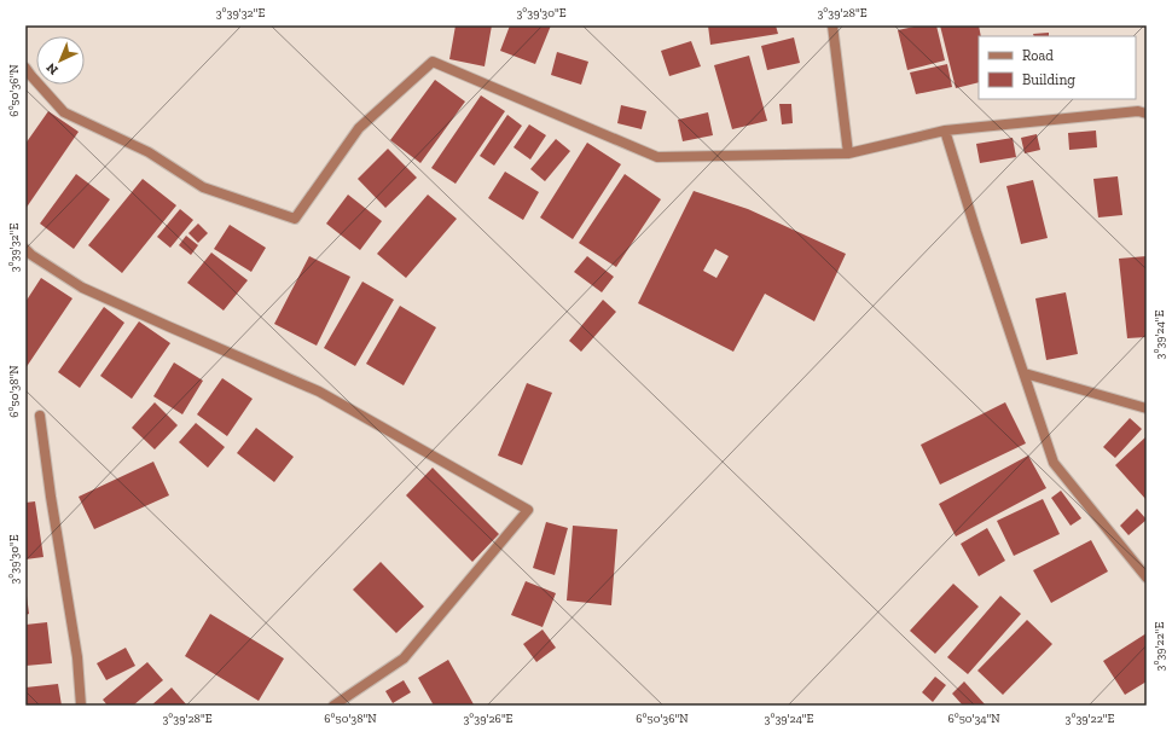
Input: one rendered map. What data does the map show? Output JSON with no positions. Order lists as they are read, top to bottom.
{
  "legend": ["Road", "Building"],
  "north": "bottom left",
  "coordinates": [
    "3°39'32\"E",
    "3°39'30\"E",
    "3°39'28\"E",
    "6°50'36\"N",
    "3°39'24\"E",
    "6°50'38\"N",
    "3°39'22\"E",
    "3°39'26\"E",
    "6°50'34\"N"
  ]
}
